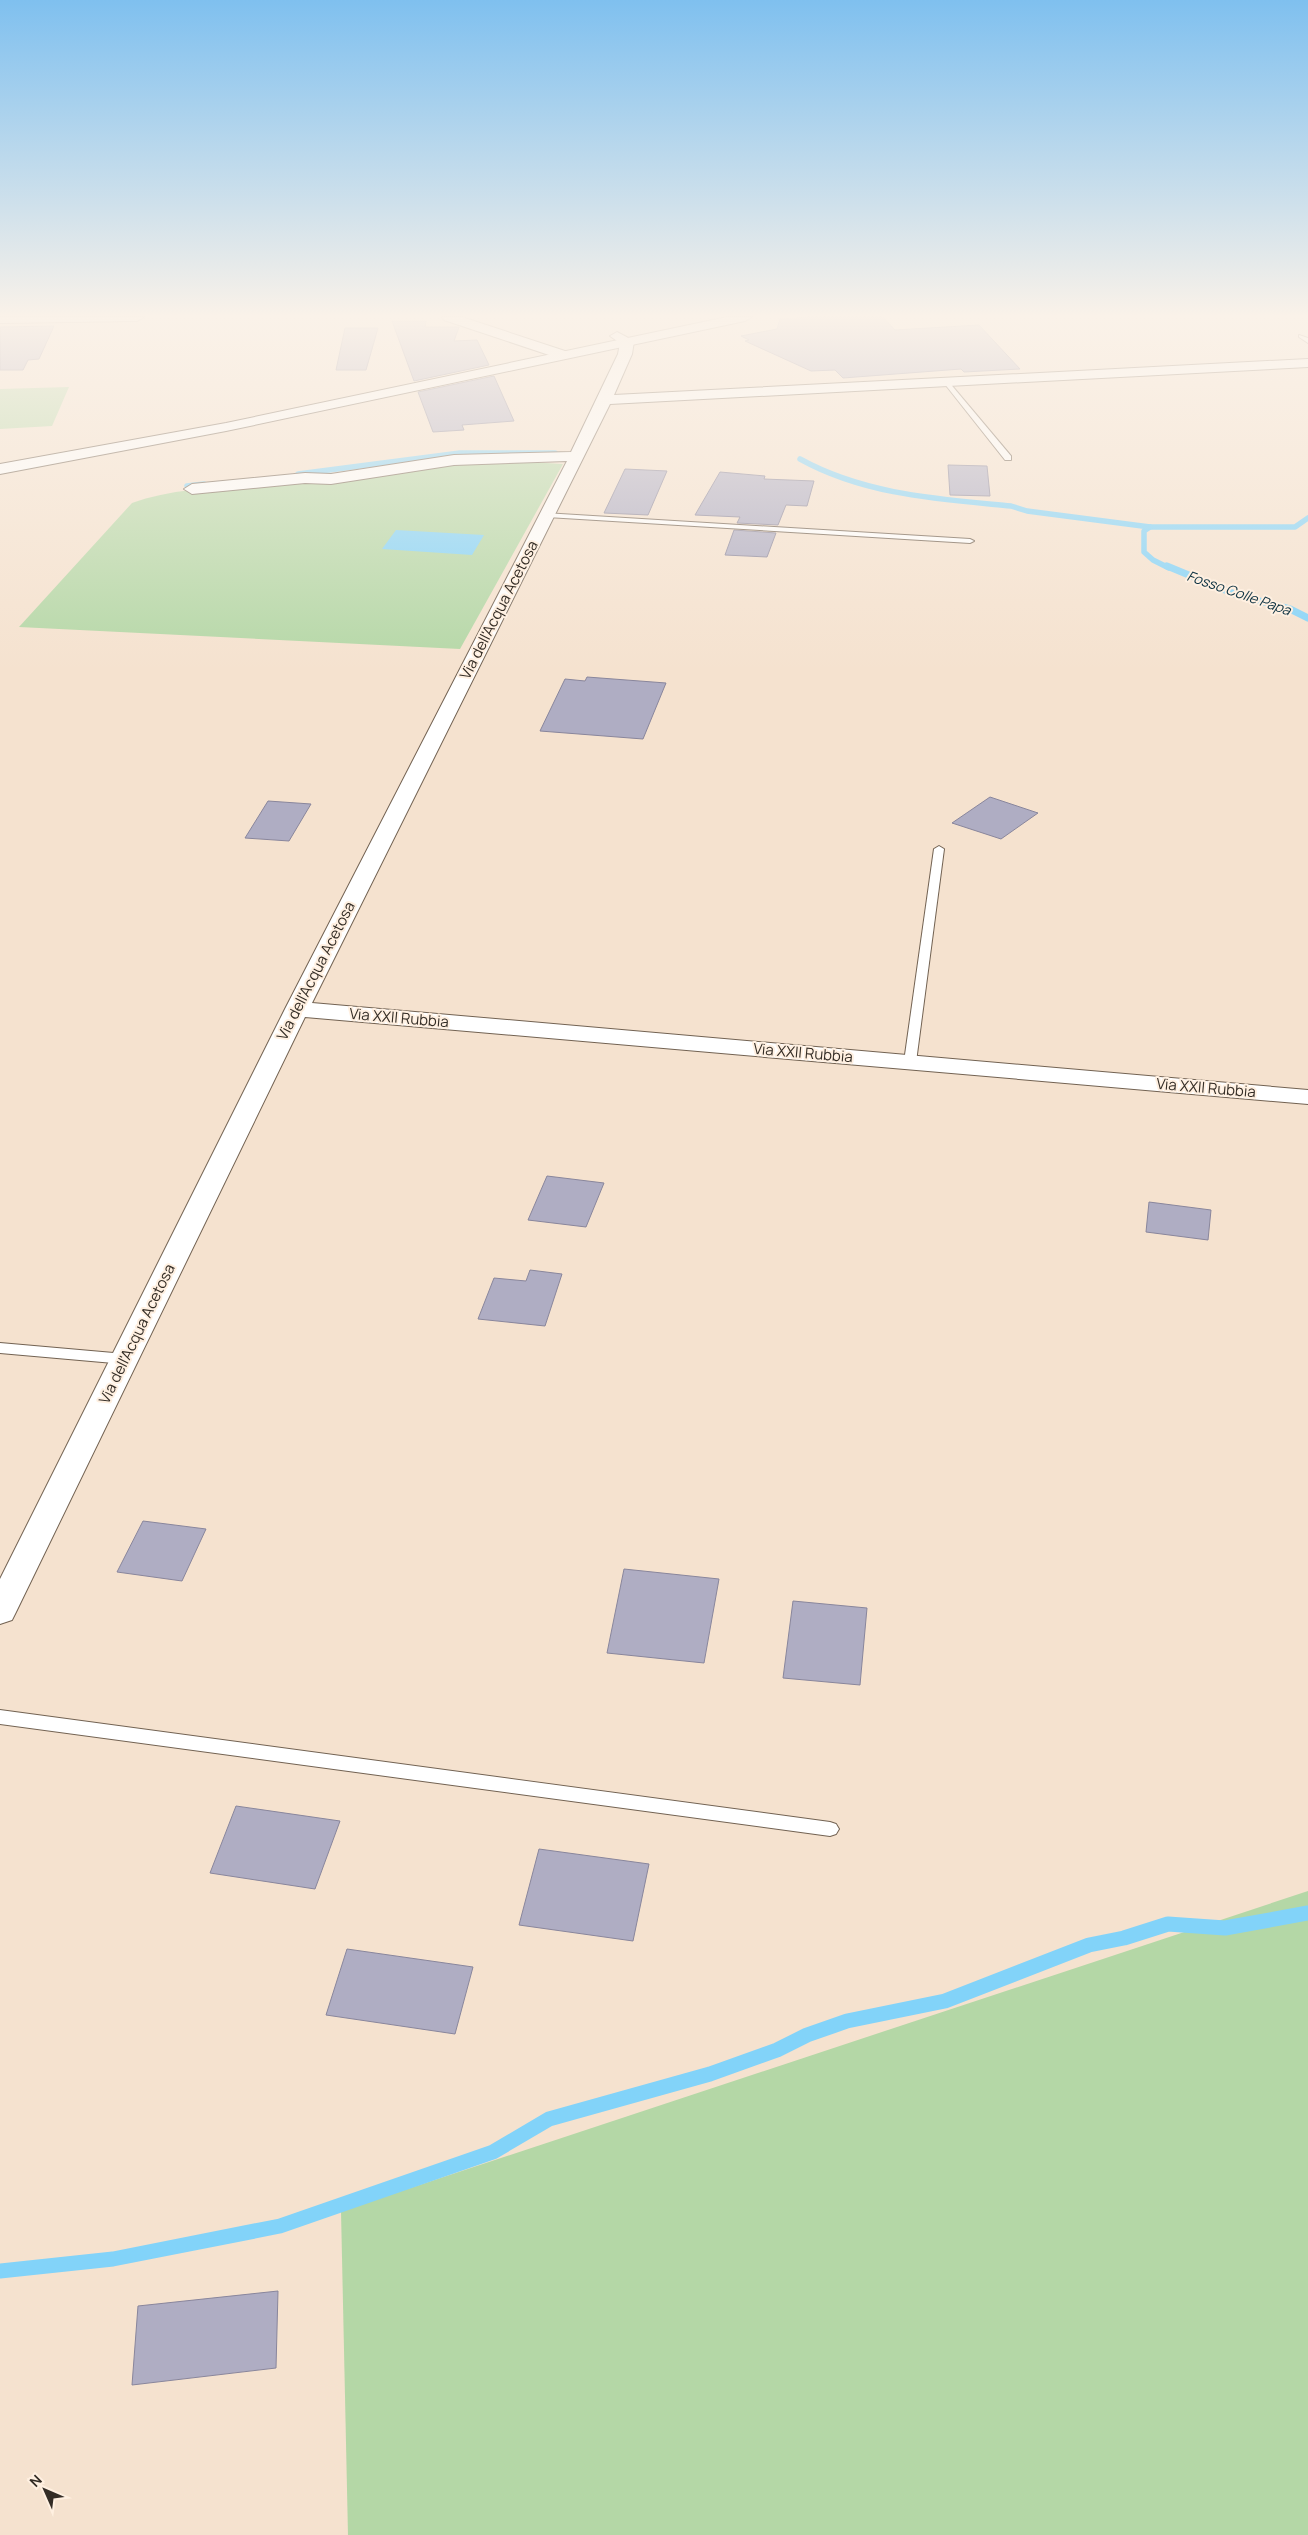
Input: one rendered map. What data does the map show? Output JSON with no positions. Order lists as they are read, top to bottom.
{
  "streets": {
    "street": ["Via dell'Acqua Acetosa", "Via XXII Rubbia"]
  },
  "crossings": [
    ["Via dell'Acqua Acetosa", "Via XXII Rubbia"]
  ],
  "water": ["Fosso Colle Papa"],
  "north": "top left"
}
